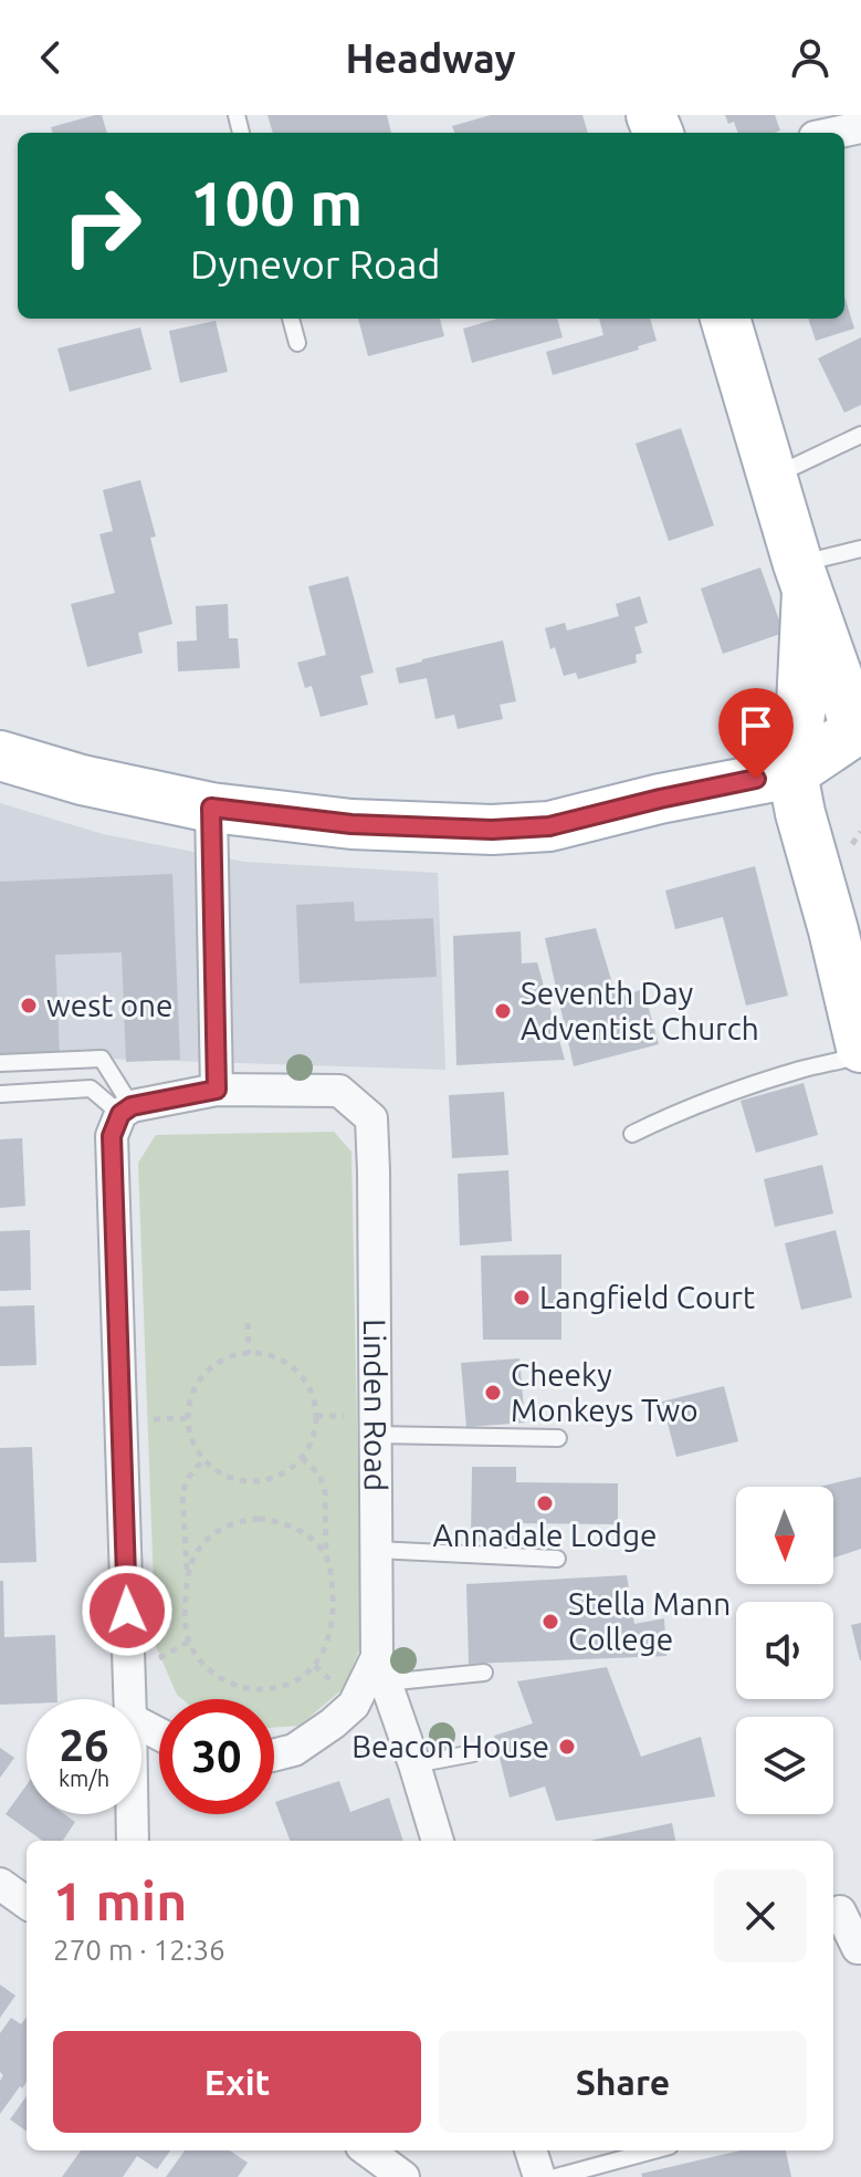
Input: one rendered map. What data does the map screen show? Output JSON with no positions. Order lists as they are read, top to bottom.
{
  "streets": {
    "street": ["Linden Road"]
  },
  "places": [
    "west one",
    "Seventh Day Adventist Church",
    "Langfield Court",
    "Cheeky Monkeys Two",
    "Annadale Lodge",
    "Stella Mann College",
    "Beacon House"
  ],
  "north": "bottom",
  "page": {
    "header": "Headway",
    "turn": ["100 m", "Dynevor Road"],
    "speed": "26 km/h",
    "limit": "30",
    "heading": ["1 min", "270 m · 12:36"],
    "buttons": ["Exit", "Share"]
  }
}
